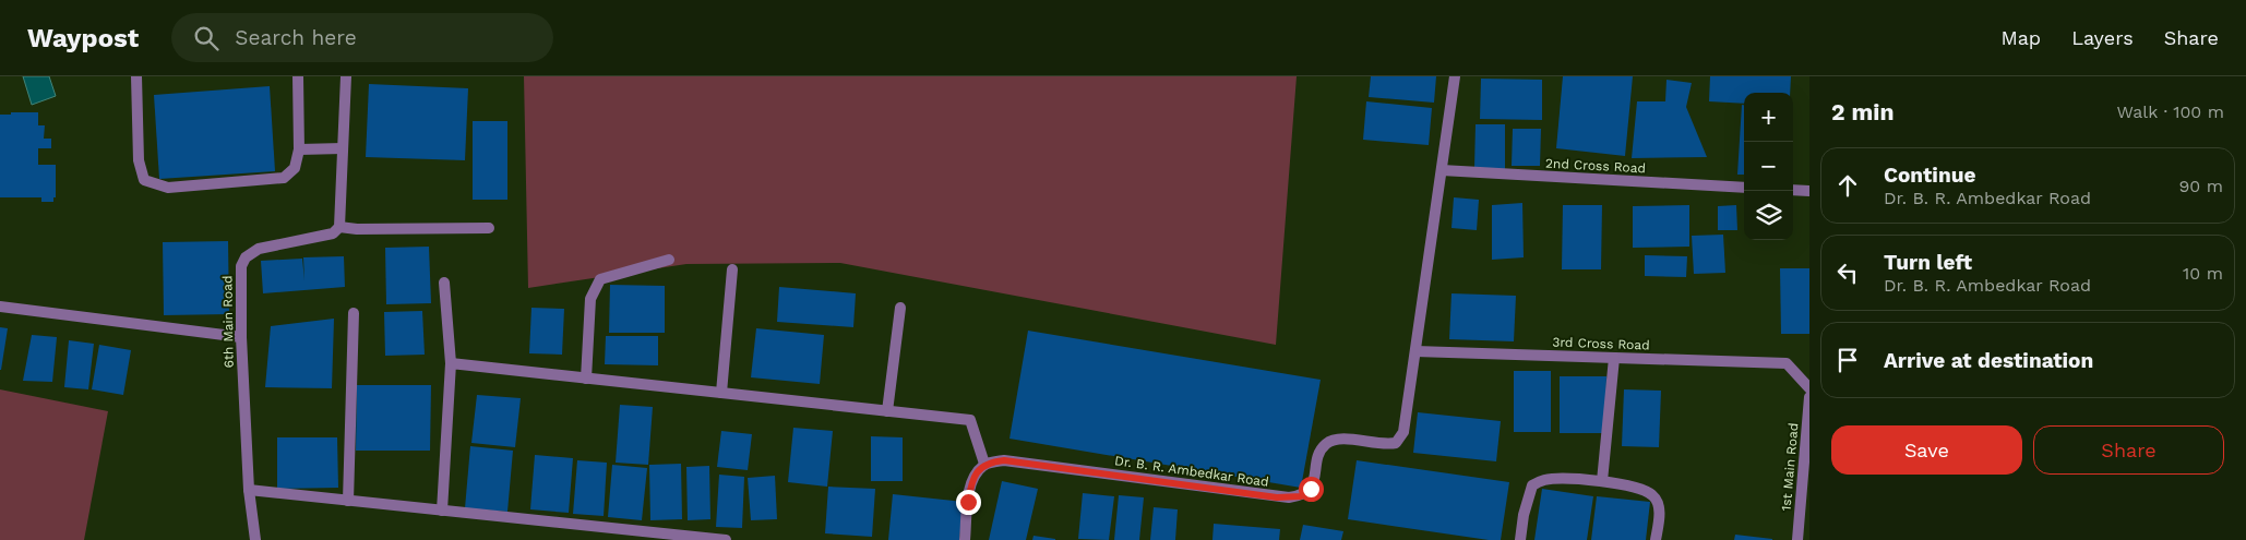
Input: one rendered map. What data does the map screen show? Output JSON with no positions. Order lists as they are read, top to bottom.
{
  "streets": {
    "street": [
      "2nd Cross Road",
      "6th Main Road",
      "3rd Cross Road",
      "1st Main Road",
      "Dr. B. R. Ambedkar Road"
    ]
  },
  "crossings": [
    ["2nd Cross Road", "Dr. B. R. Ambedkar Road"],
    ["3rd Cross Road", "Dr. B. R. Ambedkar Road"]
  ],
  "page": {
    "header": "Waypost",
    "search": "Search here",
    "nav": ["Map", "Layers", "Share"],
    "heading": ["2 min", "Walk · 100 m"],
    "map_buttons": ["+", "−"],
    "list": [
      ["Continue", "Dr. B. R. Ambedkar Road", "90 m"],
      ["Turn left", "Dr. B. R. Ambedkar Road", "10 m"],
      "Arrive at destination"
    ],
    "buttons": ["Save", "Share"]
  }
}
